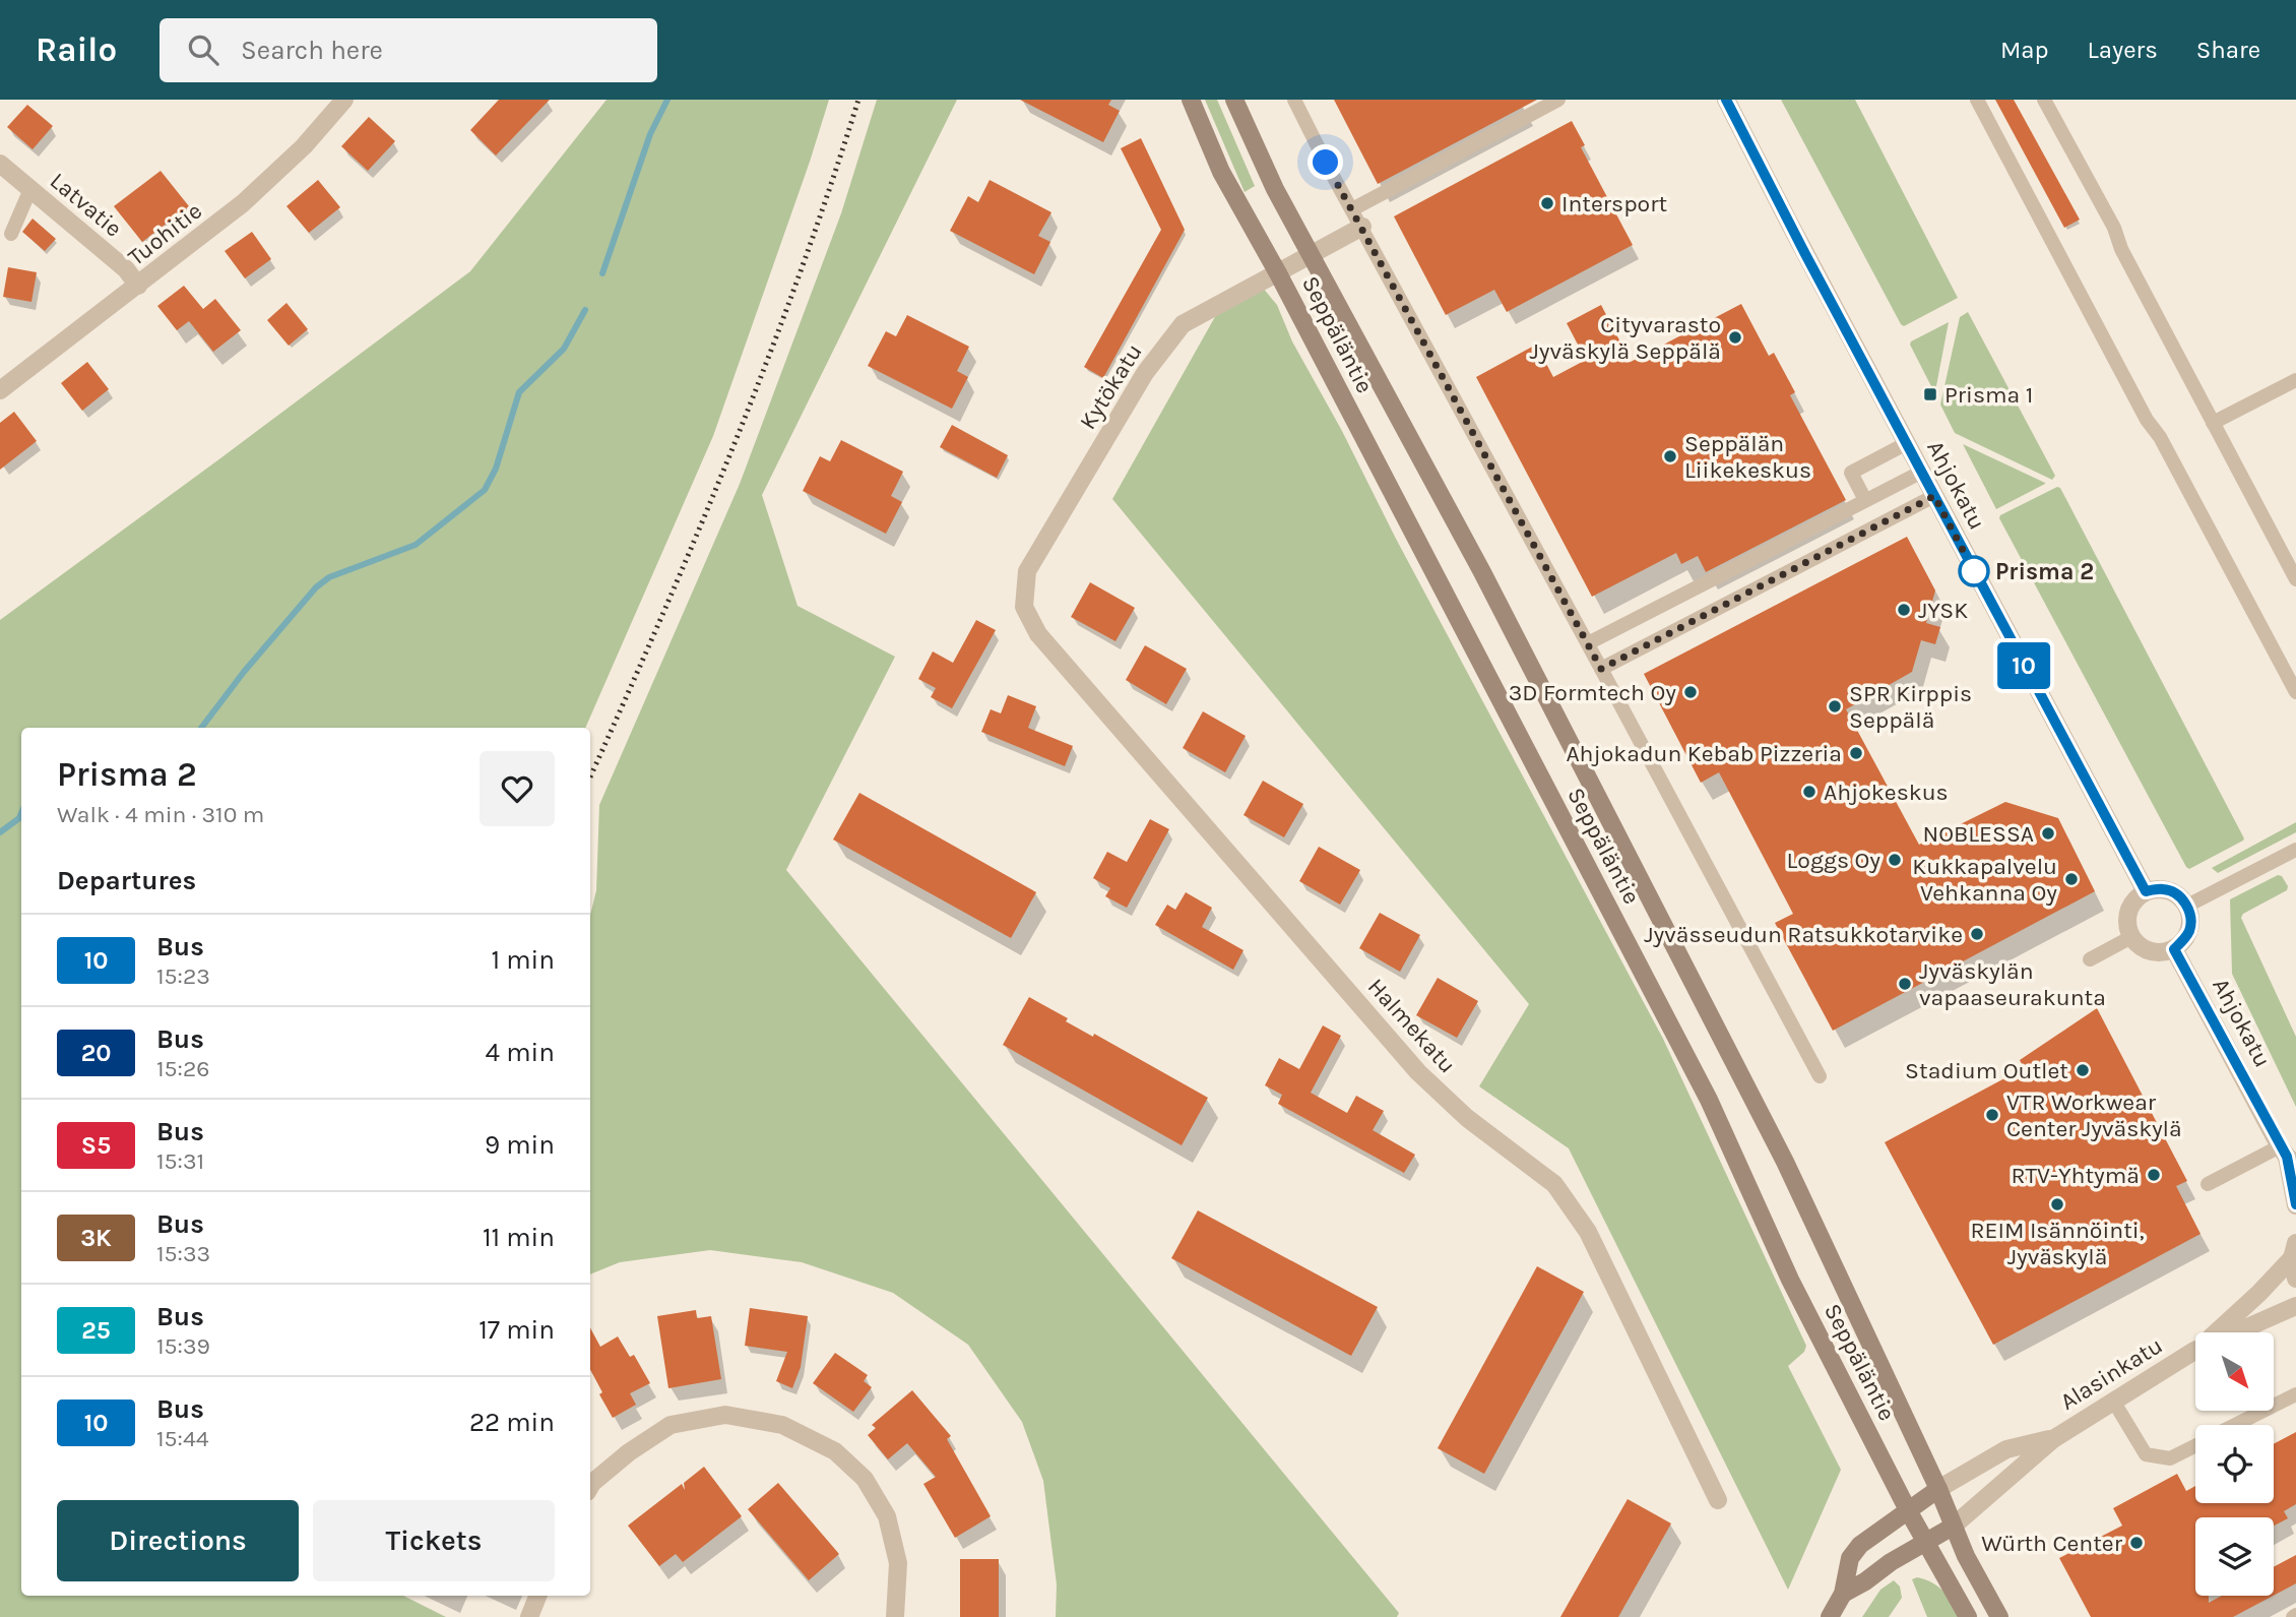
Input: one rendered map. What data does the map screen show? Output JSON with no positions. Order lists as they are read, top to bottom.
{
  "streets": {
    "main road": ["Seppäläntie"],
    "street": [
      "Latvatie",
      "Tuohitie",
      "Kytökatu",
      "Ahjokatu",
      "Halmekatu",
      "Alasinkatu"
    ]
  },
  "crossings": [
    ["Latvatie", "Tuohitie"],
    ["Seppäläntie", "Kytökatu"],
    ["Seppäläntie", "Alasinkatu"],
    ["Kytökatu", "Halmekatu"]
  ],
  "places": {
    "other": [
      "Intersport",
      "Cityvarasto Jyväskylä Seppälä",
      "Seppälän Liikekeskus",
      "Prisma 2",
      "JYSK",
      "3D Formtech Oy",
      "SPR Kirppis Seppälä",
      "Ahjokadun Kebab Pizzeria",
      "Ahjokeskus",
      "NOBLESSA",
      "Loggs Oy",
      "Kukkapalvelu Vehkanna Oy",
      "Jyvässeudun Ratsukkotarvike",
      "Jyväskylän vapaaseurakunta",
      "Stadium Outlet",
      "VTR Workwear Center Jyväskylä",
      "RTV-Yhtymä",
      "REIM Isännöinti, Jyväskylä",
      "Würth Center"
    ],
    "transit": ["Prisma 1"]
  },
  "lines": ["bus line 10"],
  "north": "bottom right",
  "page": {
    "header": "Railo",
    "search": "Search here",
    "nav": ["Map", "Layers", "Share"],
    "on_map": "10",
    "heading": [
      ["Prisma 2", "Walk · 4 min · 310 m"],
      "Departures"
    ],
    "list": [
      {
        "mark": "10",
        "name": "Bus",
        "note": "15:23",
        "value": "1 min"
      },
      {
        "mark": "20",
        "name": "Bus",
        "note": "15:26",
        "value": "4 min"
      },
      {
        "mark": "S5",
        "name": "Bus",
        "note": "15:31",
        "value": "9 min"
      },
      {
        "mark": "3K",
        "name": "Bus",
        "note": "15:33",
        "value": "11 min"
      },
      {
        "mark": "25",
        "name": "Bus",
        "note": "15:39",
        "value": "17 min"
      },
      {
        "mark": "10",
        "name": "Bus",
        "note": "15:44",
        "value": "22 min"
      }
    ],
    "buttons": ["Directions", "Tickets"]
  }
}
